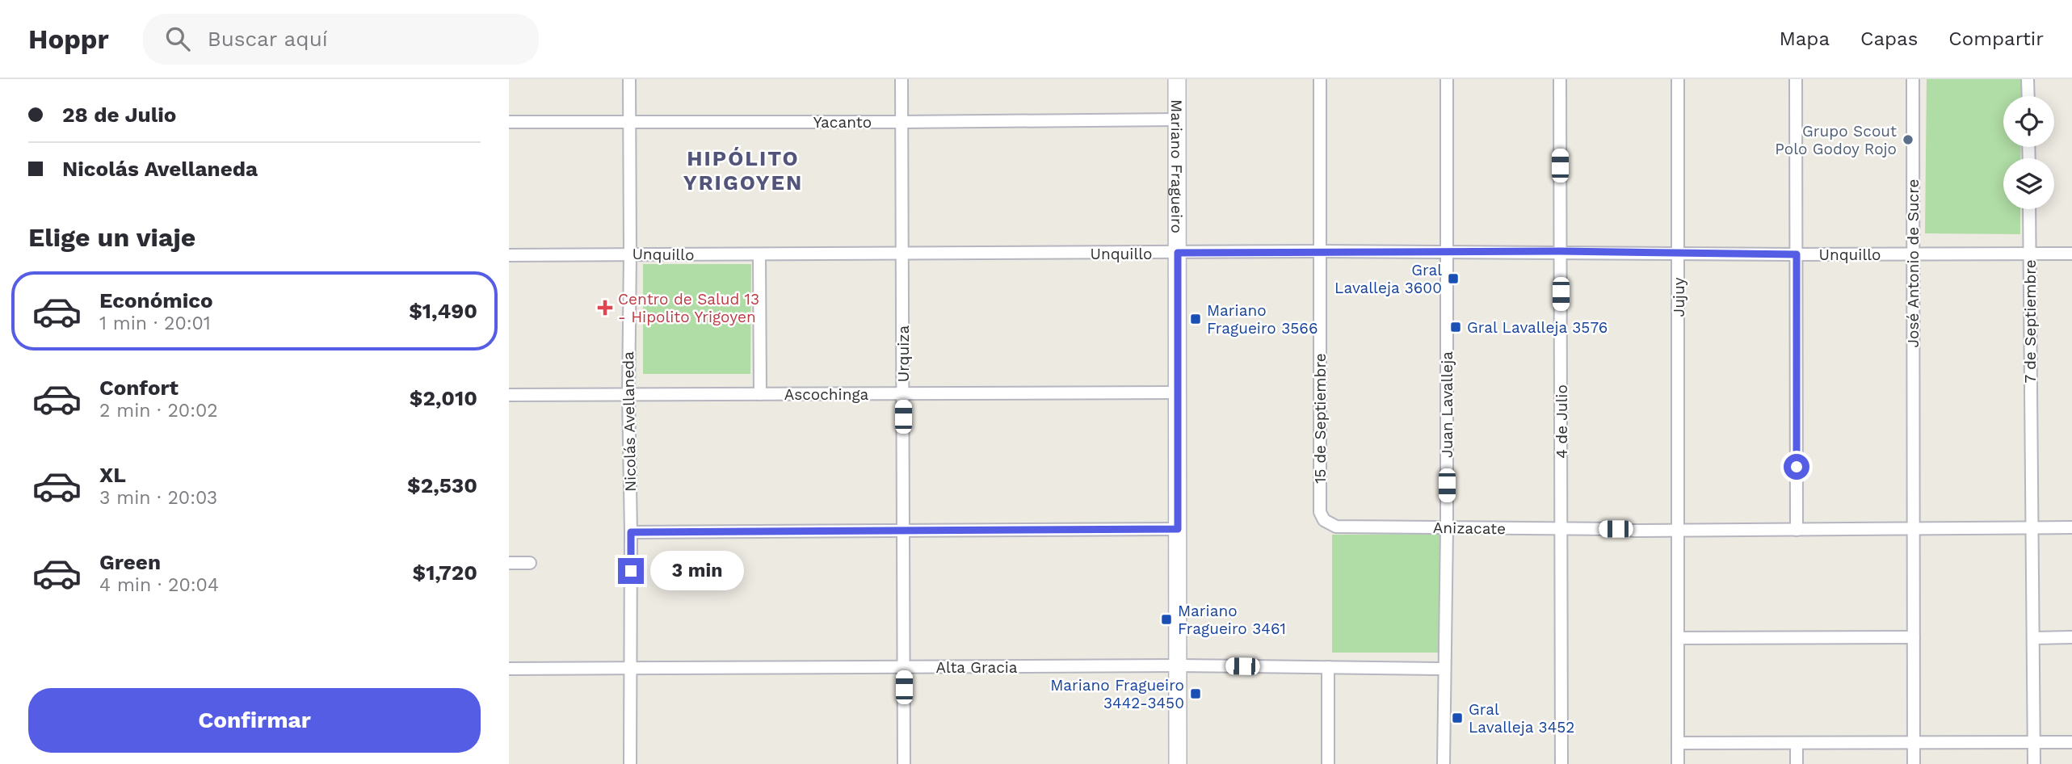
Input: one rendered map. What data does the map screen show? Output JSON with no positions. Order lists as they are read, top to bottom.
{
  "streets": {
    "main road": ["Mariano Fragueiro"],
    "street": [
      "Yacanto",
      "Unquillo",
      "José Antonio de Sucre",
      "Jujuy",
      "7 de Septiembre",
      "Urquiza",
      "Ascochinga",
      "Juan Lavalleja",
      "15 de Septiembre",
      "Nicolás Avellaneda",
      "4 de Julio",
      "Anizacate",
      "Alta Gracia"
    ]
  },
  "crossings": [
    ["Yacanto", "Mariano Fragueiro"],
    ["Yacanto", "Urquiza"],
    ["Yacanto", "Nicolás Avellaneda"],
    ["Mariano Fragueiro", "Unquillo"],
    ["Mariano Fragueiro", "Ascochinga"],
    ["Mariano Fragueiro", "Alta Gracia"],
    ["Unquillo", "José Antonio de Sucre"],
    ["Unquillo", "Jujuy"],
    ["Unquillo", "7 de Septiembre"],
    ["Unquillo", "Urquiza"],
    ["Unquillo", "Juan Lavalleja"],
    ["Unquillo", "15 de Septiembre"],
    ["Unquillo", "Nicolás Avellaneda"],
    ["Unquillo", "4 de Julio"],
    ["Urquiza", "Ascochinga"],
    ["Urquiza", "Alta Gracia"],
    ["Ascochinga", "Nicolás Avellaneda"],
    ["Juan Lavalleja", "Anizacate"],
    ["Juan Lavalleja", "Alta Gracia"],
    ["15 de Septiembre", "Anizacate"],
    ["Nicolás Avellaneda", "Alta Gracia"],
    ["4 de Julio", "Anizacate"]
  ],
  "districts": ["HIPÓLITO YRIGOYEN"],
  "places": {
    "other": ["Grupo Scout Polo Godoy Rojo"],
    "transit": [
      "Gral Lavalleja 3600",
      "Mariano Fragueiro 3566",
      "Gral Lavalleja 3576",
      "Mariano Fragueiro 3461",
      "Mariano Fragueiro 3442-3450",
      "Gral Lavalleja 3452"
    ],
    "health": ["Centro de Salud 13 - Hipolito Yrigoyen"]
  },
  "page": {
    "header": "Hoppr",
    "search": "Buscar aquí",
    "nav": ["Mapa", "Capas", "Compartir"],
    "banner": ["28 de Julio", "Nicolás Avellaneda"],
    "heading": "Elige un viaje",
    "list": [
      {
        "name": "Económico",
        "note": "1 min · 20:01",
        "value": "$1,490"
      },
      {
        "name": "Confort",
        "note": "2 min · 20:02",
        "value": "$2,010"
      },
      {
        "name": "XL",
        "note": "3 min · 20:03",
        "value": "$2,530"
      },
      {
        "name": "Green",
        "note": "4 min · 20:04",
        "value": "$1,720"
      }
    ],
    "bubble": "3 min",
    "buttons": "Confirmar"
  }
}
